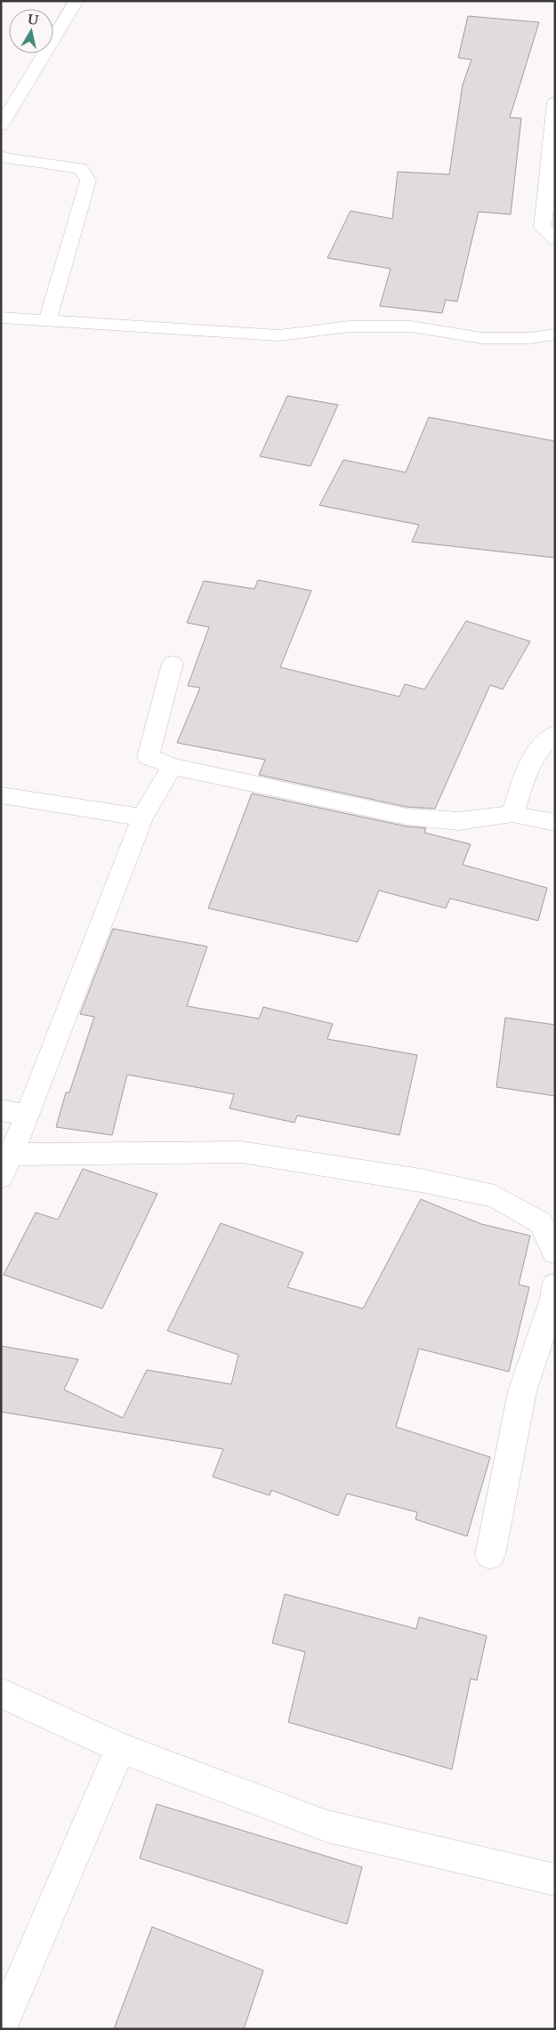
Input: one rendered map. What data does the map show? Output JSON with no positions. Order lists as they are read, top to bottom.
{
  "north": "top"
}
